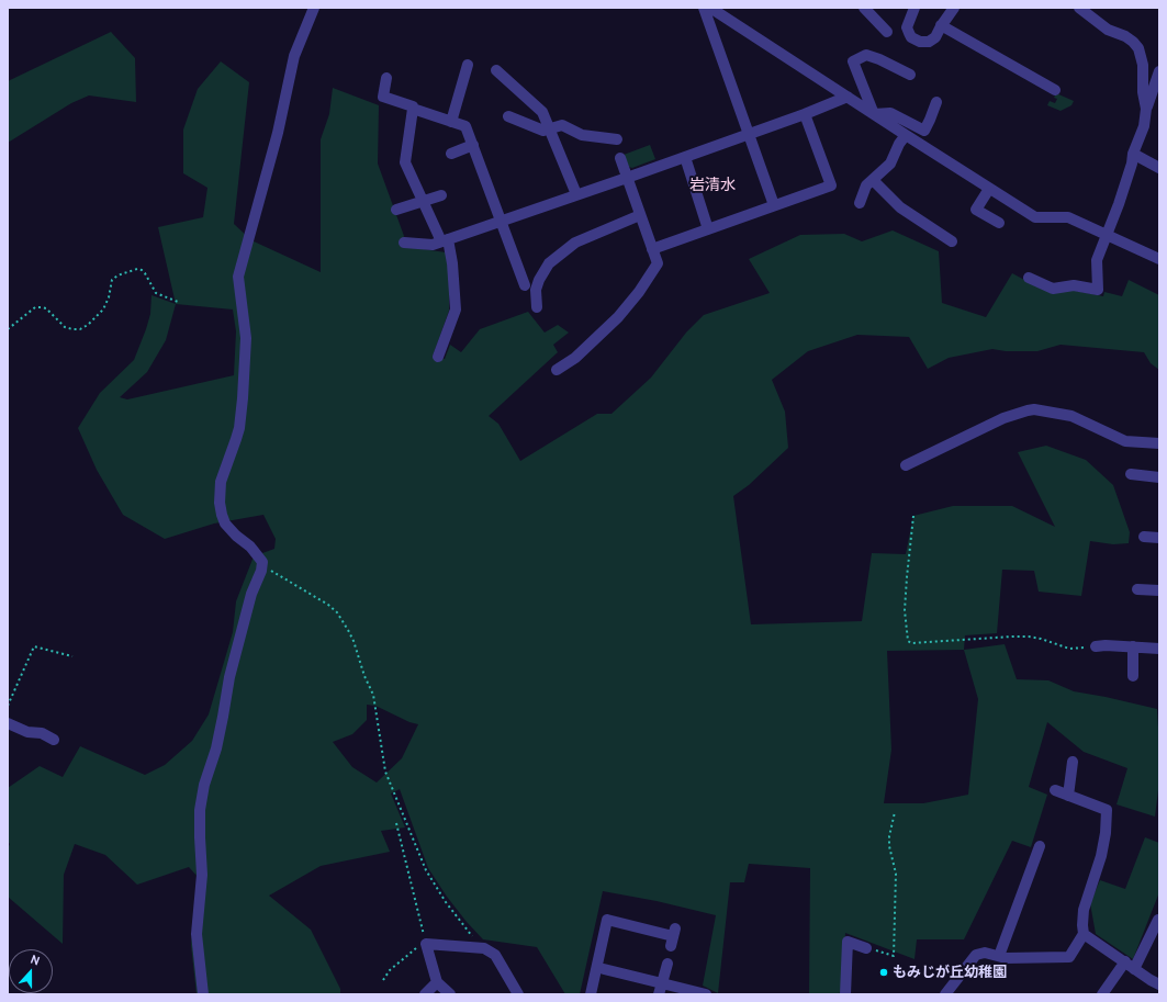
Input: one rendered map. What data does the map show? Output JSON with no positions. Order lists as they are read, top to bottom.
{
  "districts": ["岩清水"],
  "places": ["もみじが丘幼稚園"],
  "north": "top"
}
